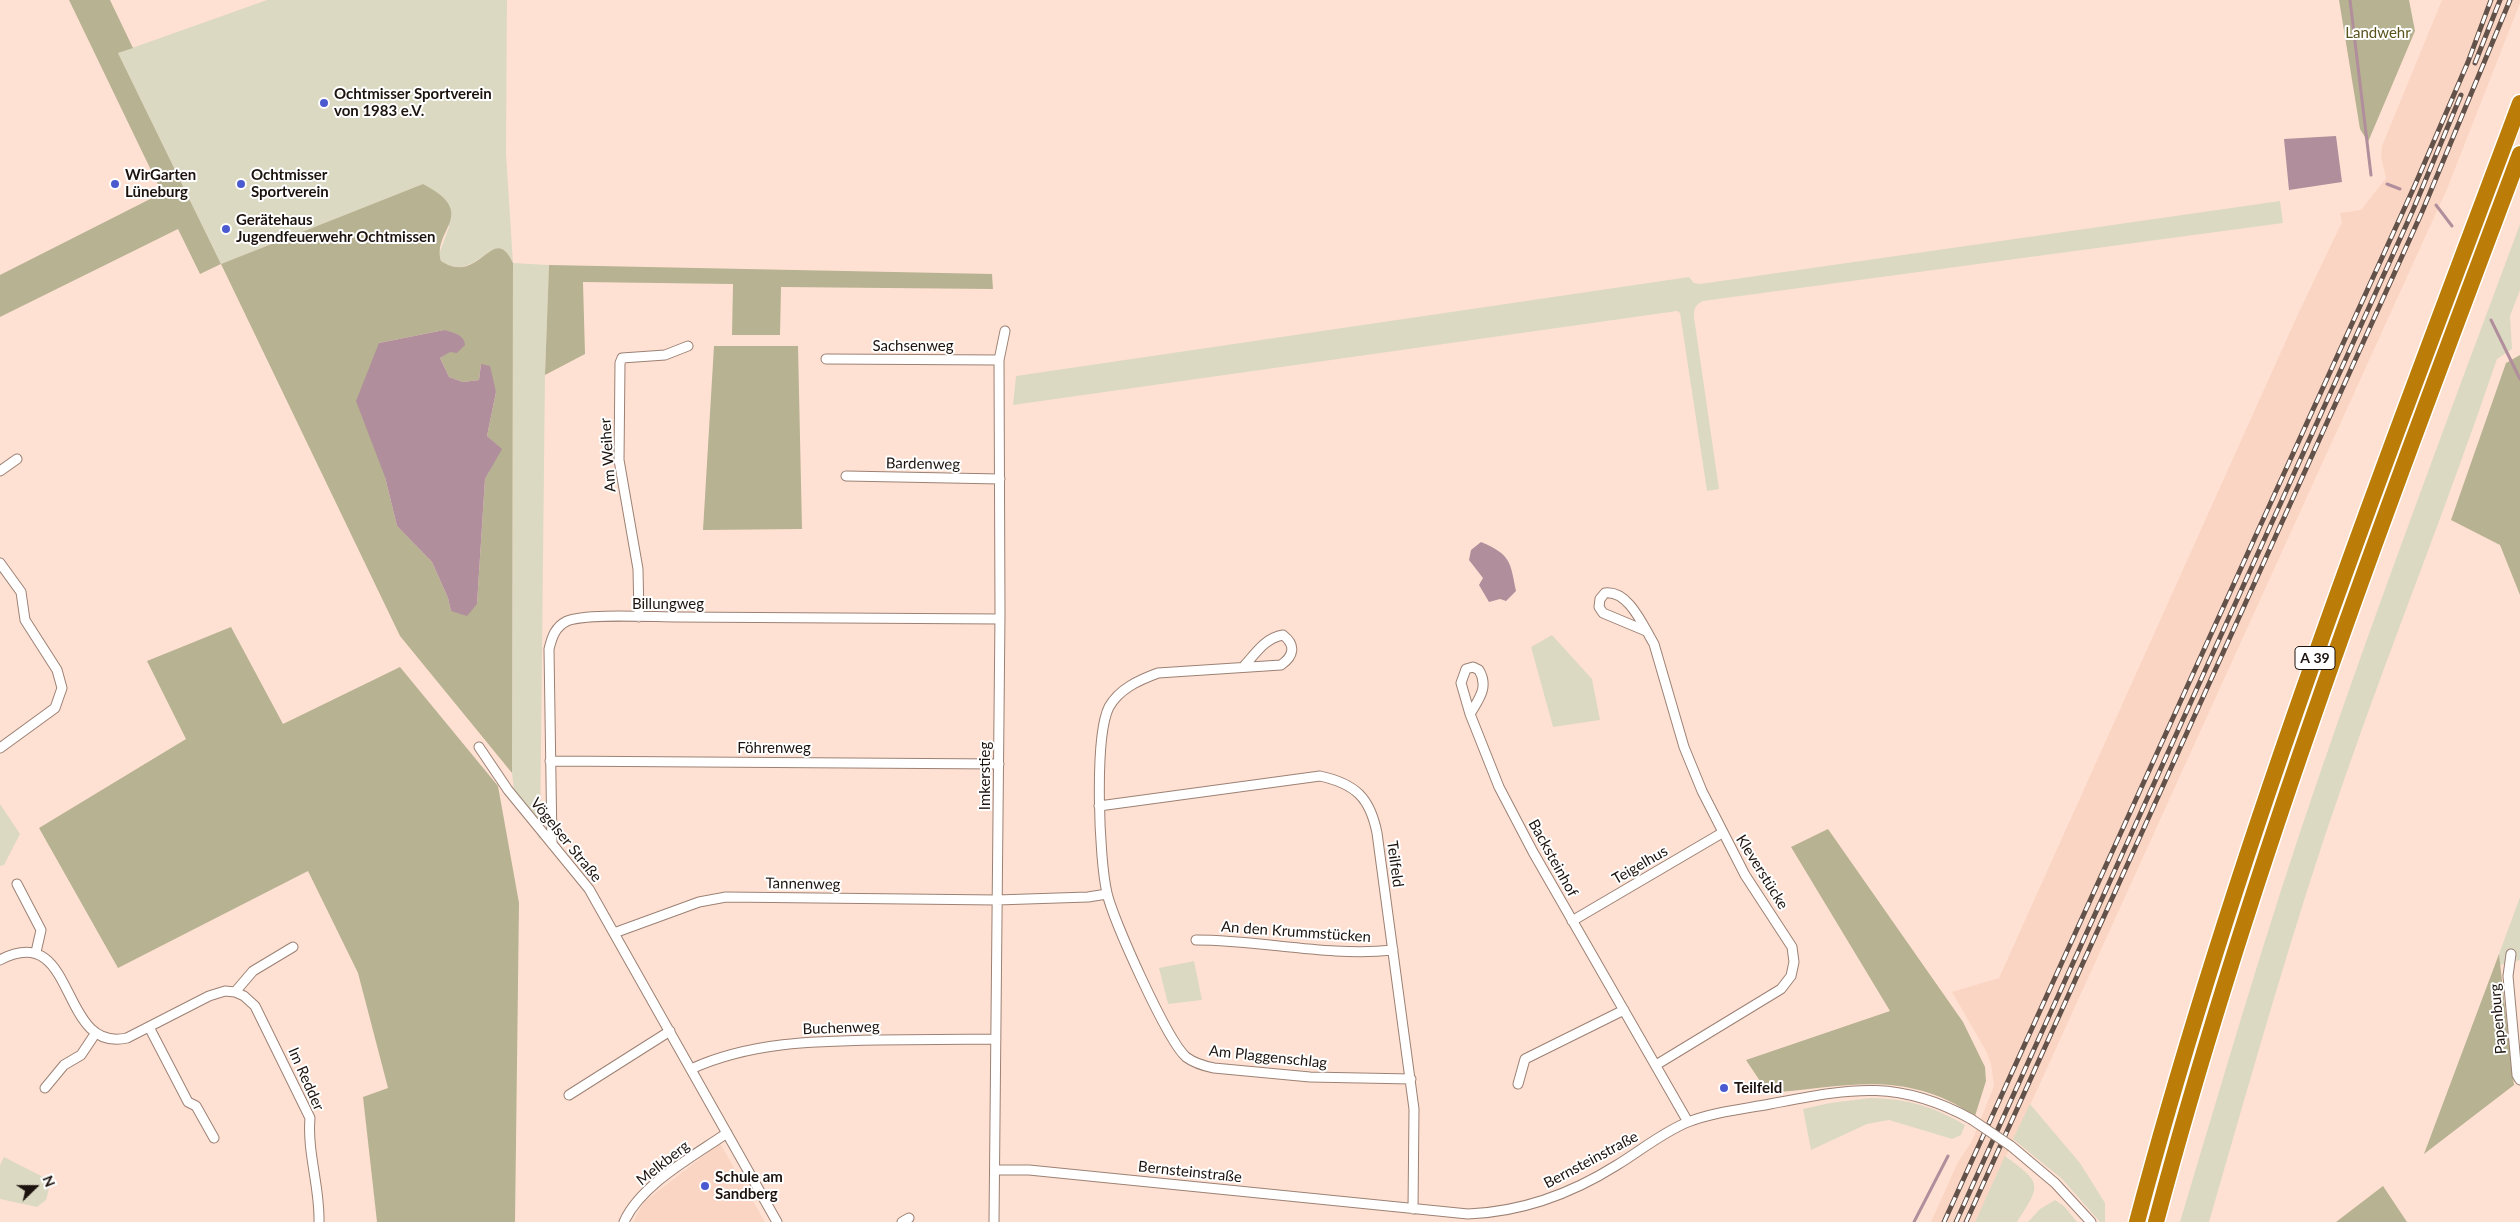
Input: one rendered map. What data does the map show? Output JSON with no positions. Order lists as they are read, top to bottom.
{
  "streets": {
    "highway": ["A 39"],
    "street": [
      "Sachsenweg",
      "Am Weiher",
      "Bardenweg",
      "Billungweg",
      "Föhrenweg",
      "Imkerstieg",
      "Vögelser Straße",
      "Backsteinhof",
      "Teilfeld",
      "Teigelhus",
      "Kleverstücke",
      "Tannenweg",
      "An den Krummstücken",
      "Papenburg",
      "Buchenweg",
      "Am Plaggenschlag",
      "Im Redder",
      "Bernsteinstraße",
      "Melkberg"
    ]
  },
  "crossings": [
    ["Sachsenweg", "Imkerstieg"],
    ["Am Weiher", "Billungweg"],
    ["Bardenweg", "Imkerstieg"],
    ["Billungweg", "Föhrenweg"],
    ["Billungweg", "Imkerstieg"],
    ["Billungweg", "Vögelser Straße"],
    ["Föhrenweg", "Imkerstieg"],
    ["Imkerstieg", "Tannenweg"],
    ["Imkerstieg", "Buchenweg"],
    ["Imkerstieg", "Bernsteinstraße"],
    ["Vögelser Straße", "Tannenweg"],
    ["Vögelser Straße", "Buchenweg"],
    ["Vögelser Straße", "Melkberg"],
    ["Backsteinhof", "Teigelhus"],
    ["Backsteinhof", "Kleverstücke"],
    ["Backsteinhof", "Bernsteinstraße"],
    ["Teilfeld", "An den Krummstücken"],
    ["Teilfeld", "Am Plaggenschlag"],
    ["Teilfeld", "Bernsteinstraße"],
    ["Teigelhus", "Kleverstücke"]
  ],
  "parks": ["Landwehr"],
  "places": [
    "Ochtmisser Sportverein von 1983 e.V.",
    "WirGarten Lüneburg",
    "Ochtmisser Sportverein",
    "Gerätehaus Jugendfeuerwehr Ochtmissen",
    "Teilfeld",
    "Schule am Sandberg"
  ],
  "north": "right"
}
